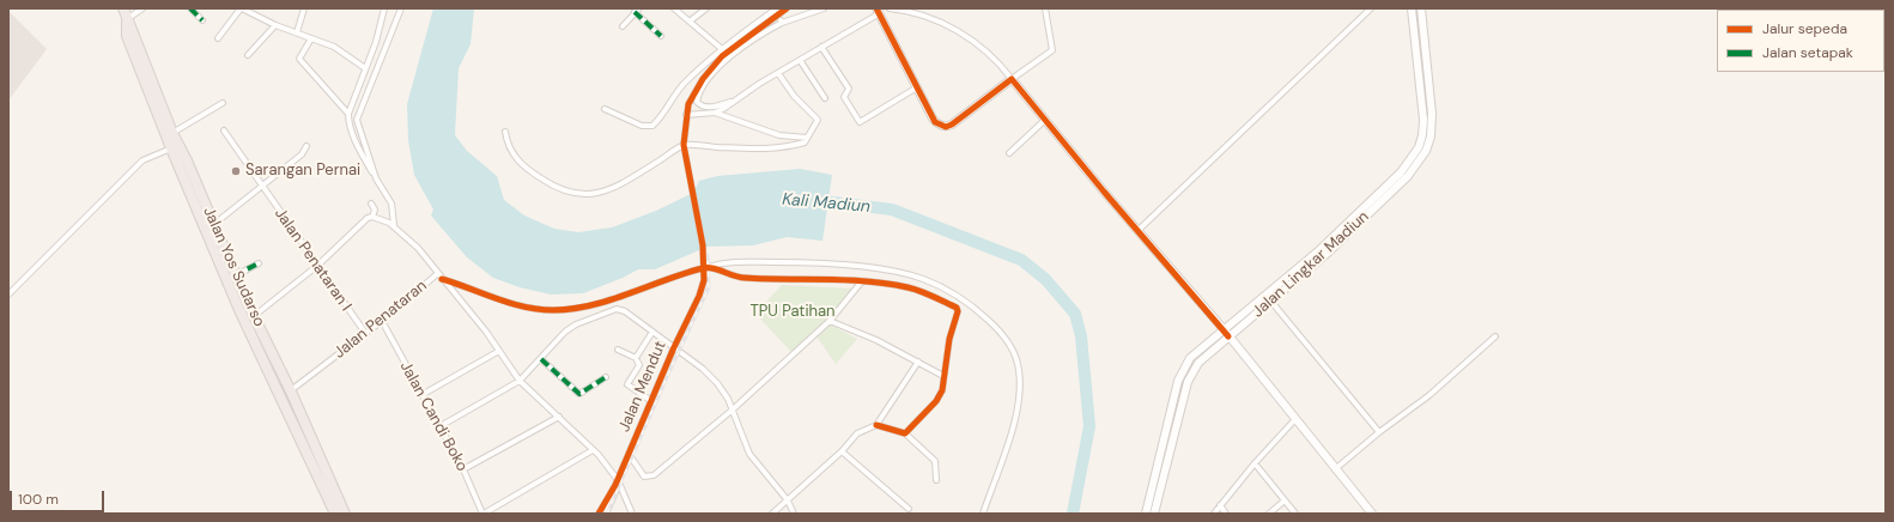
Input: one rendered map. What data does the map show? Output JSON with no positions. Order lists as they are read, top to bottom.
{
  "streets": {
    "highway": ["Jalan Yos Sudarso"],
    "main road": ["Jalan Lingkar Madiun"],
    "street": [
      "Jalan Penataran I",
      "Jalan Penataran",
      "Jalan Mendut",
      "Jalan Candi Boko"
    ]
  },
  "crossings": [
    ["Jalan Penataran I", "Jalan Penataran"],
    ["Jalan Yos Sudarso", "Jalan Penataran"],
    ["Jalan Penataran", "Jalan Mendut"],
    ["Jalan Penataran", "Jalan Candi Boko"]
  ],
  "water": ["Kali Madiun"],
  "parks": ["TPU Patihan"],
  "places": ["Sarangan Pernai"],
  "legend": ["Jalur sepeda", "Jalan setapak"],
  "scale_bar": "100 m"
}
